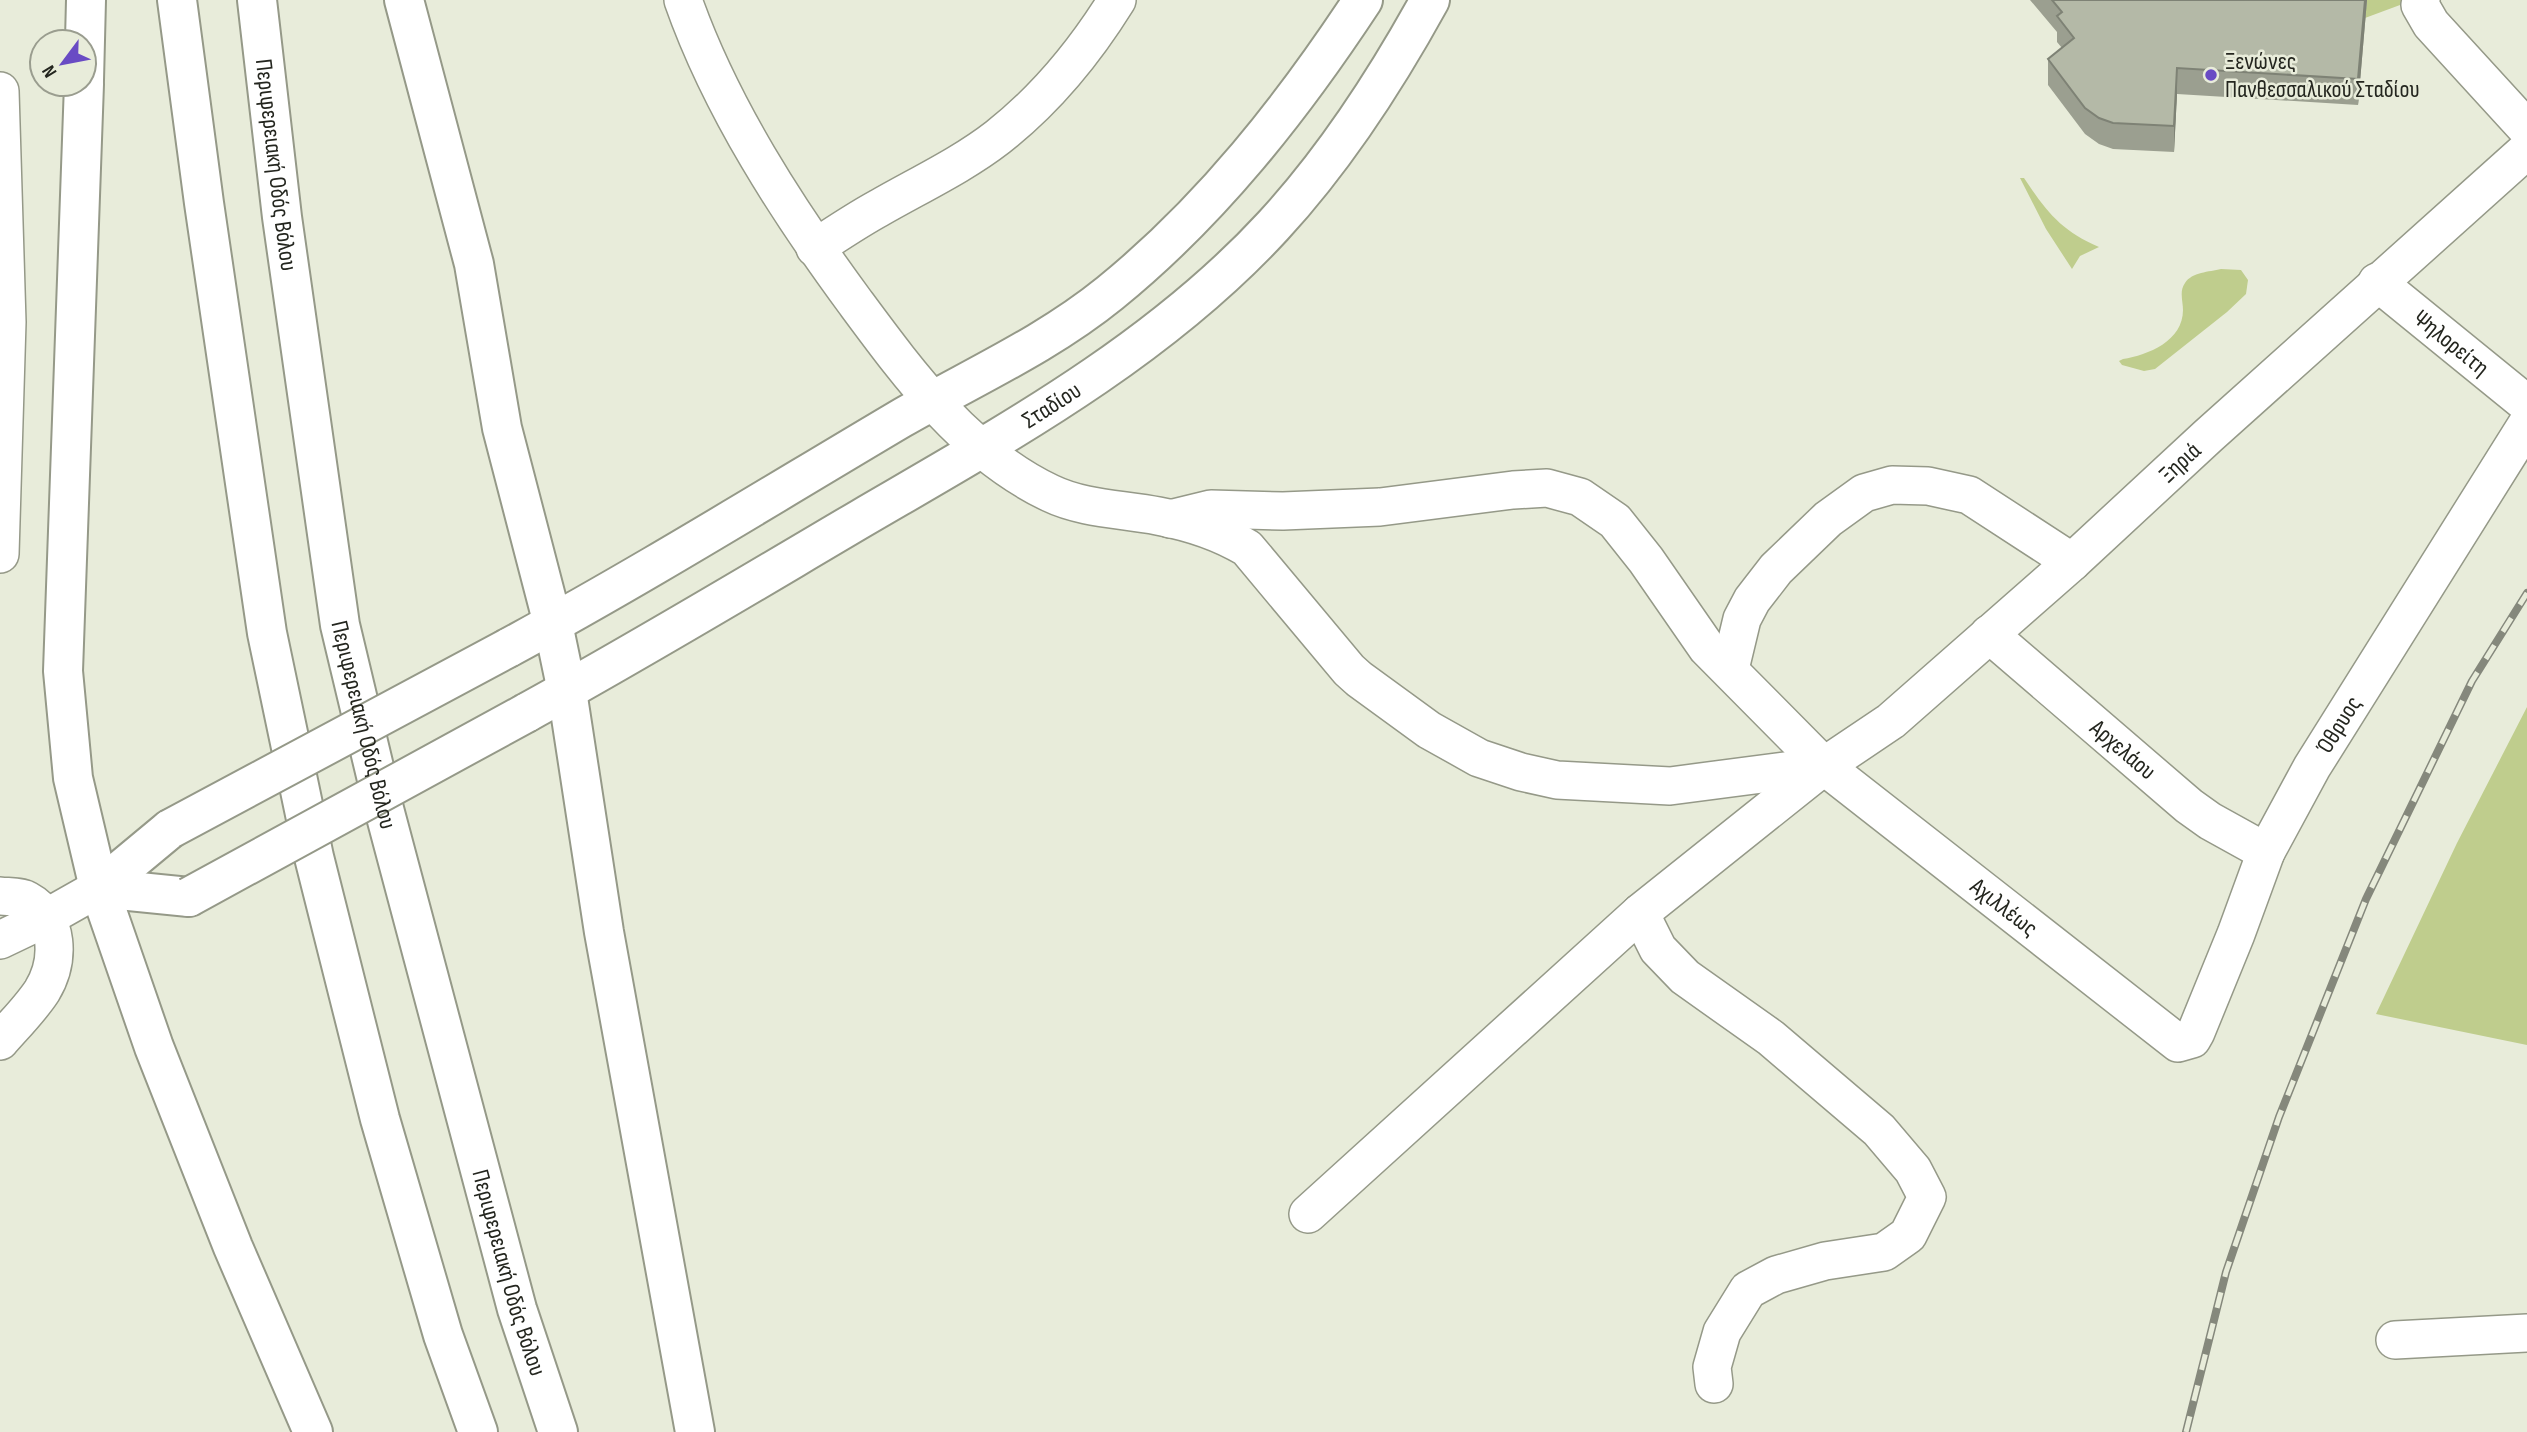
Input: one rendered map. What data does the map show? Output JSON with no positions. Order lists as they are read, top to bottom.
{
  "streets": {
    "main road": ["Περιφερειακή Οδός Βόλου", "Σταδίου"],
    "street": [
      "Ψηλορείτη",
      "Ξηριά",
      "Όθρυος",
      "Αρχελάου",
      "Αχιλλέως"
    ]
  },
  "crossings": [
    ["Ψηλορείτη", "Ξηριά"],
    ["Ξηριά", "Αρχελάου"],
    ["Ξηριά", "Αχιλλέως"],
    ["Όθρυος", "Αρχελάου"],
    ["Όθρυος", "Αχιλλέως"]
  ],
  "places": ["Ξενώνες Πανθεσσαλικού Σταδίου"],
  "north": "bottom left"
}
